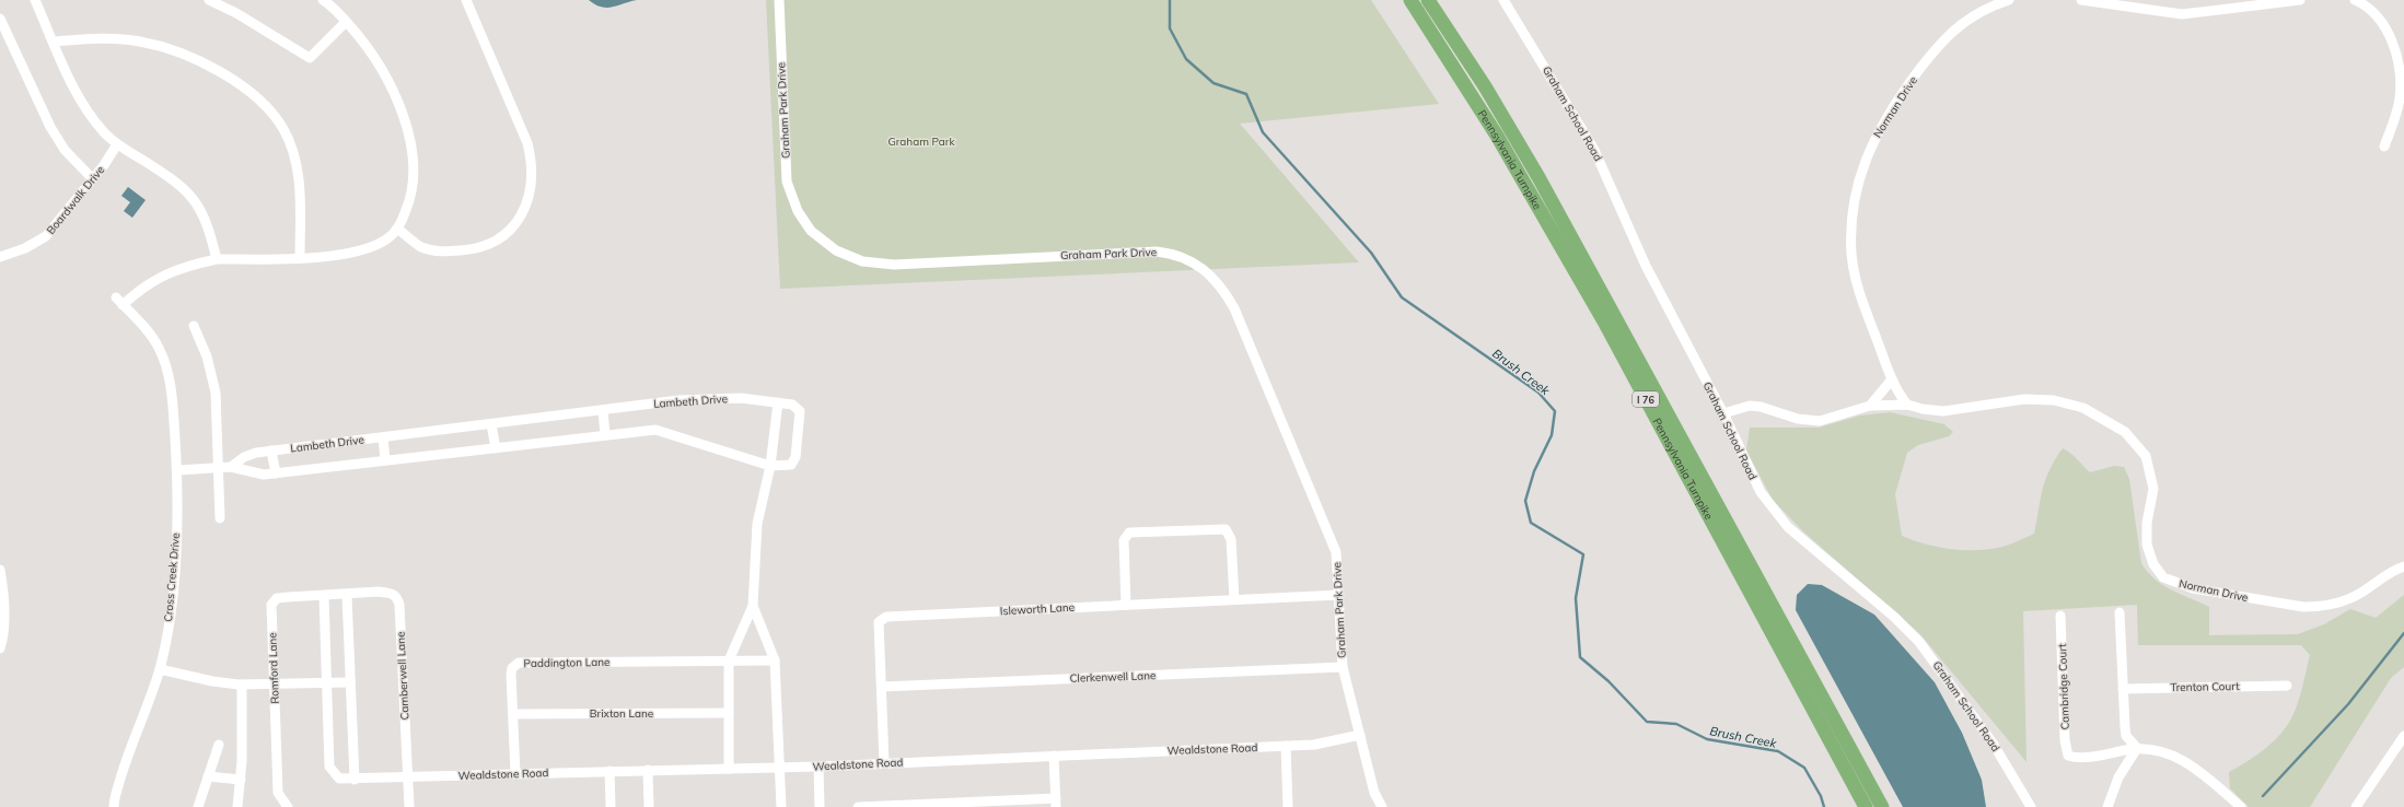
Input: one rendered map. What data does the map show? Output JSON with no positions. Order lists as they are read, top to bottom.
{
  "streets": {
    "highway": ["Pennsylvania Turnpike", "I 76"],
    "street": [
      "Norman Drive",
      "Graham Park Drive",
      "Graham School Road",
      "Boardwalk Drive",
      "Lambeth Drive",
      "Cross Creek Drive",
      "Isleworth Lane",
      "Paddington Lane",
      "Romford Lane",
      "Camberwell Lane",
      "Clerkenwell Lane",
      "Cambridge Court",
      "Trenton Court",
      "Brixton Lane",
      "Wealdstone Road"
    ]
  },
  "crossings": [
    ["Norman Drive", "Graham School Road"],
    ["Graham Park Drive", "Isleworth Lane"],
    ["Graham Park Drive", "Clerkenwell Lane"],
    ["Graham Park Drive", "Wealdstone Road"],
    ["Isleworth Lane", "Clerkenwell Lane"],
    ["Isleworth Lane", "Wealdstone Road"],
    ["Paddington Lane", "Brixton Lane"],
    ["Paddington Lane", "Wealdstone Road"],
    ["Romford Lane", "Camberwell Lane"],
    ["Romford Lane", "Wealdstone Road"],
    ["Camberwell Lane", "Wealdstone Road"]
  ],
  "water": ["Brush Creek"],
  "parks": ["Graham Park"]
}
